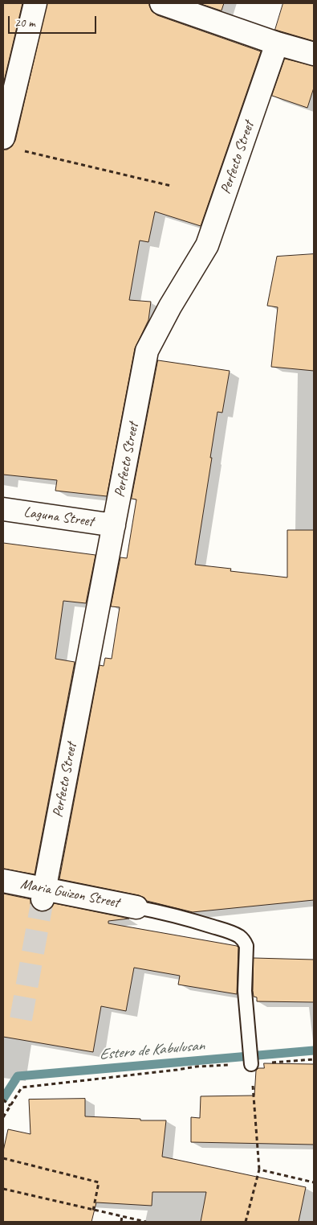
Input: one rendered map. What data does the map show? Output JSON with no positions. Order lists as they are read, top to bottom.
{
  "streets": {
    "street": ["Perfecto Street", "Laguna Street", "Maria Guizon Street"]
  },
  "crossings": [
    ["Perfecto Street", "Laguna Street"],
    ["Perfecto Street", "Maria Guizon Street"]
  ],
  "water": ["Estero de Kabulusan"],
  "scale_bar": "20 m"
}
